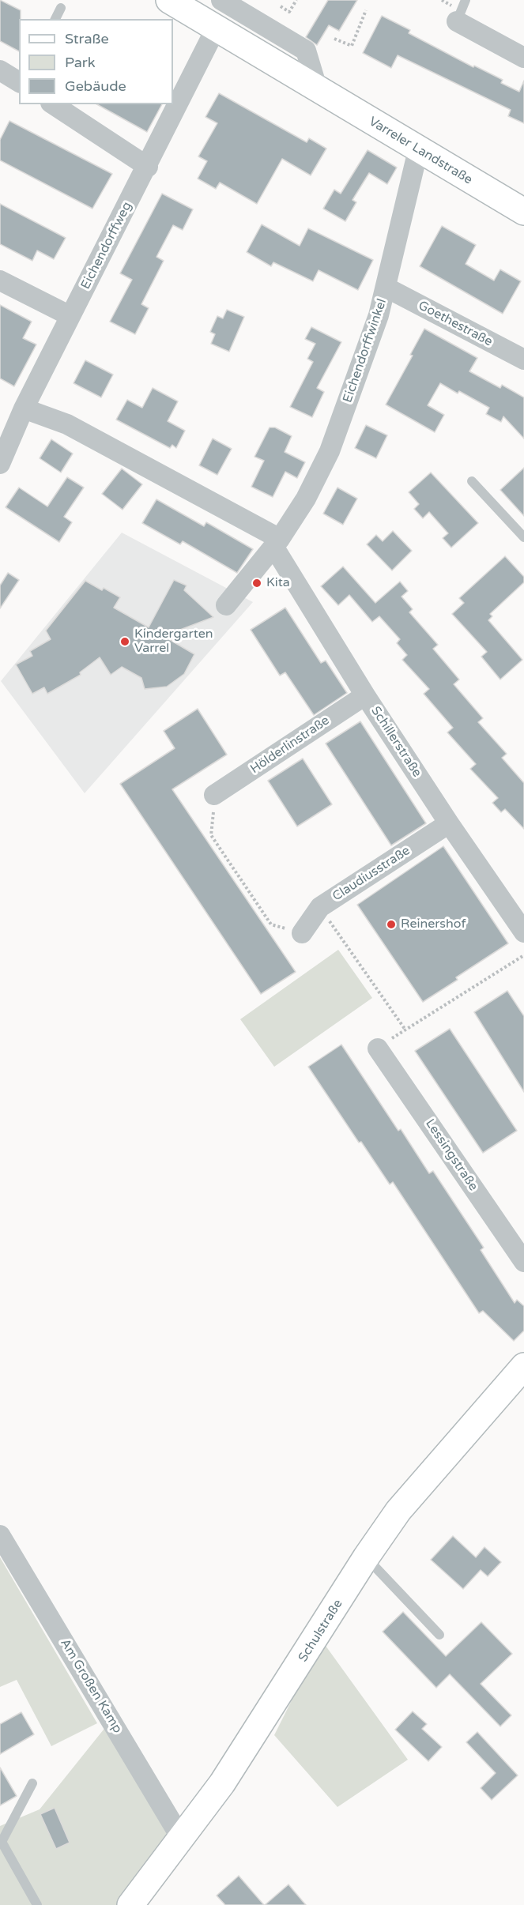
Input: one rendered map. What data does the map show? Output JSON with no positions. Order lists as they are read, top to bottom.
{
  "streets": {
    "street": [
      "Varreler Landstraße",
      "Eichendorffweg",
      "Goethestraße",
      "Eichendorffwinkel",
      "Schillerstraße",
      "Hölderlinstraße",
      "Claudiusstraße",
      "Lessingstraße",
      "Schulstraße",
      "Am Großen Kamp"
    ]
  },
  "crossings": [
    ["Varreler Landstraße", "Eichendorffweg"],
    ["Varreler Landstraße", "Eichendorffwinkel"],
    ["Goethestraße", "Eichendorffwinkel"],
    ["Eichendorffwinkel", "Schillerstraße"],
    ["Schillerstraße", "Hölderlinstraße"],
    ["Schillerstraße", "Claudiusstraße"],
    ["Schulstraße", "Am Großen Kamp"]
  ],
  "places": ["Kita", "Kindergarten Varrel", "Reinershof"],
  "legend": ["Straße", "Park", "Gebäude"]
}
